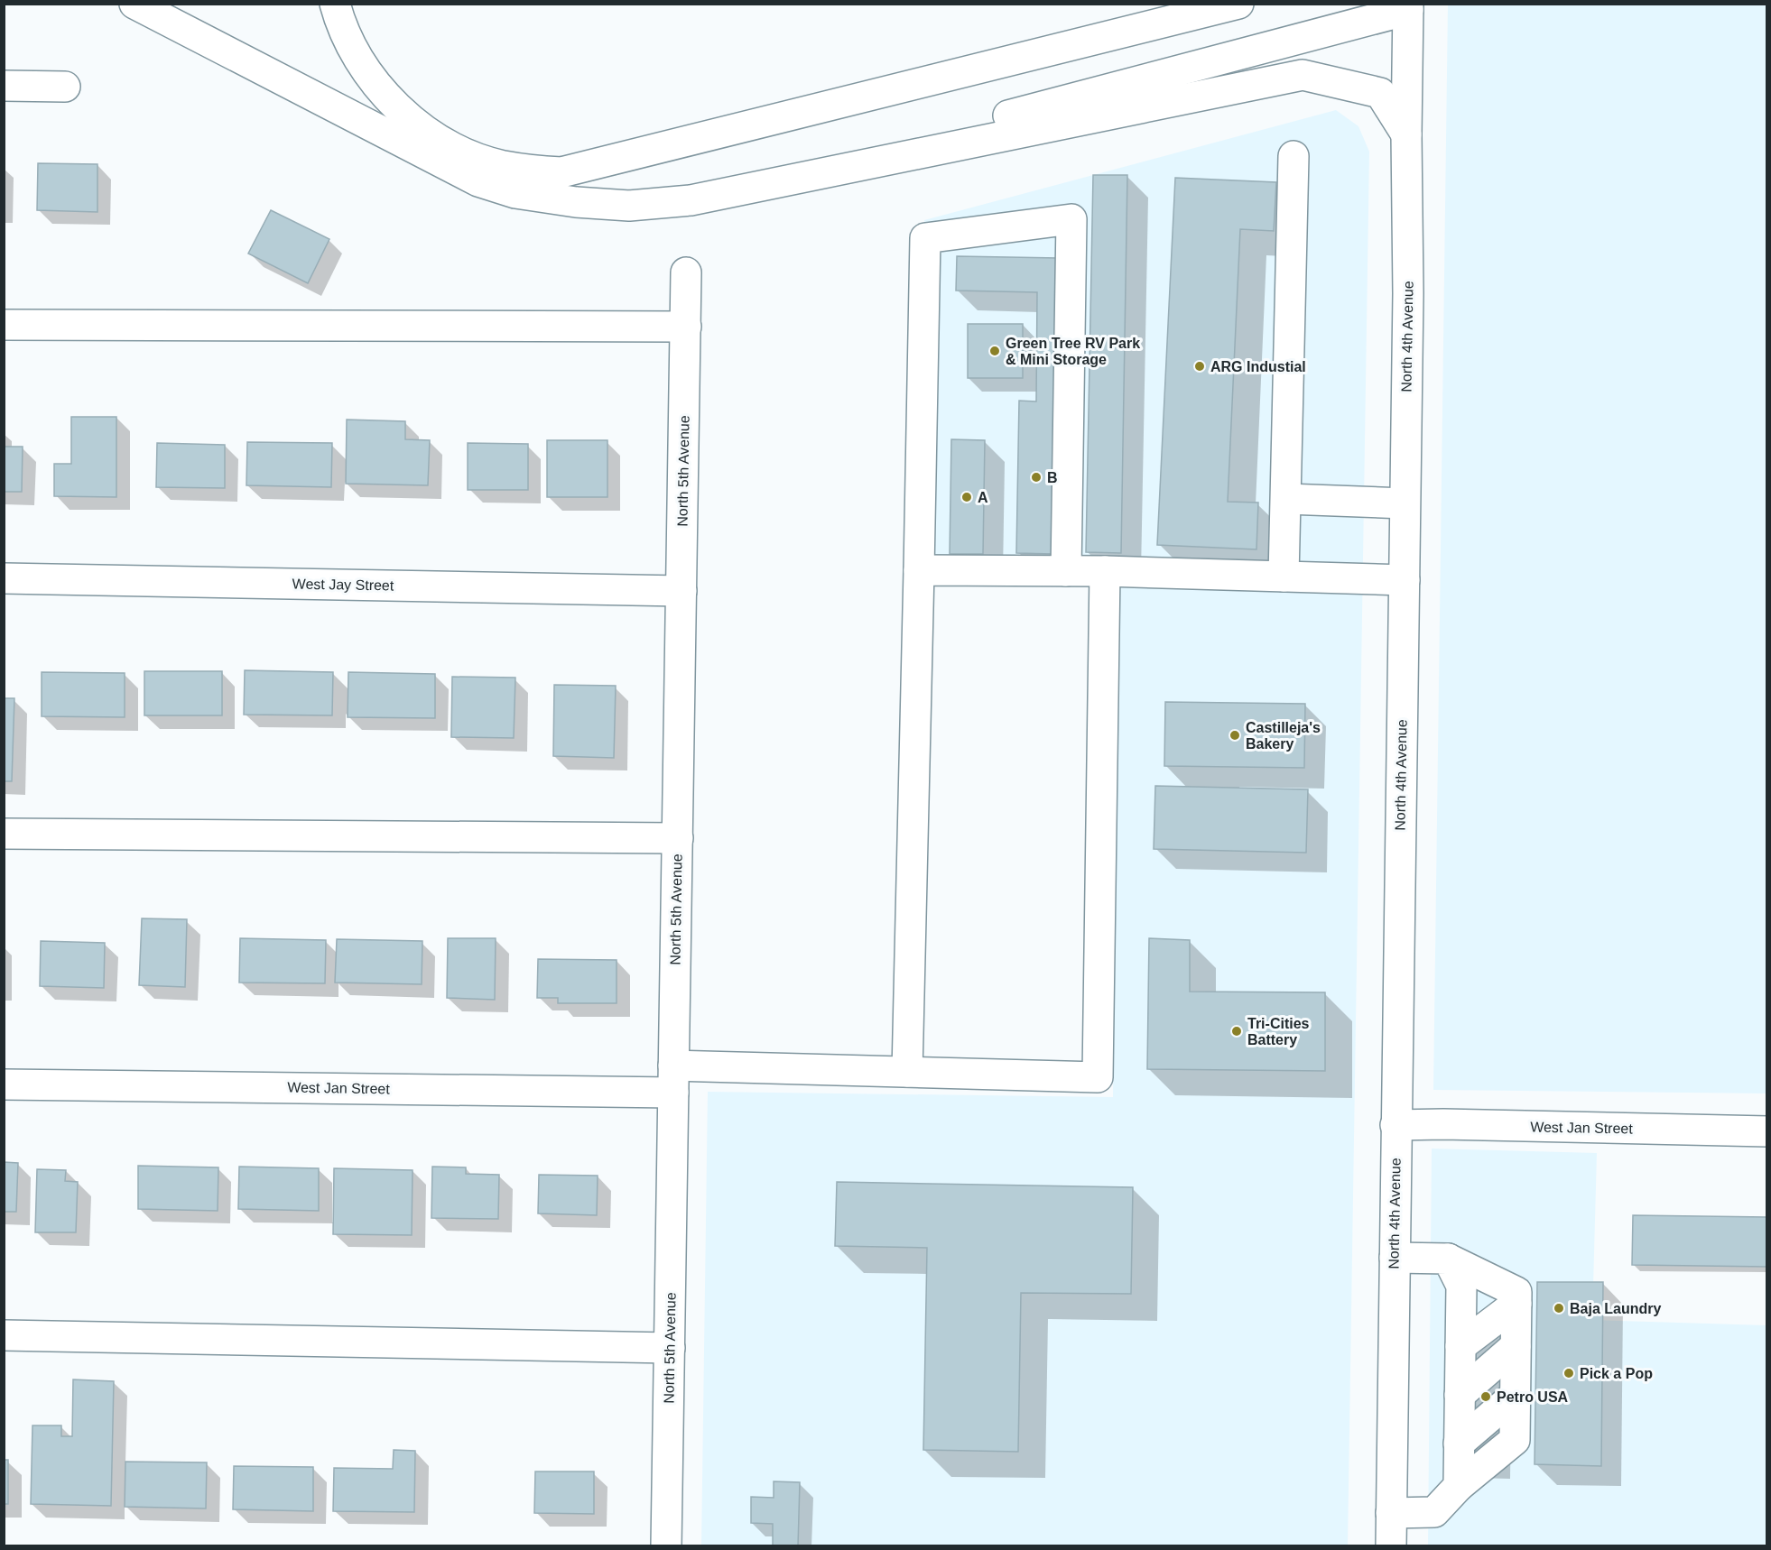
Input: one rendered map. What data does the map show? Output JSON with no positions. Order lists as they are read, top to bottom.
{
  "streets": {
    "main road": [
      "North 4th Avenue",
      "North 5th Avenue",
      "West Jay Street",
      "West Jan Street"
    ]
  },
  "crossings": [
    ["North 4th Avenue", "West Jan Street"],
    ["North 5th Avenue", "West Jay Street"],
    ["North 5th Avenue", "West Jan Street"]
  ],
  "places": [
    "Green Tree RV Park & Mini Storage",
    "ARG Industial",
    "B",
    "A",
    "Castilleja's Bakery",
    "Tri-Cities Battery",
    "Baja Laundry",
    "Pick a Pop",
    "Petro USA"
  ]
}
